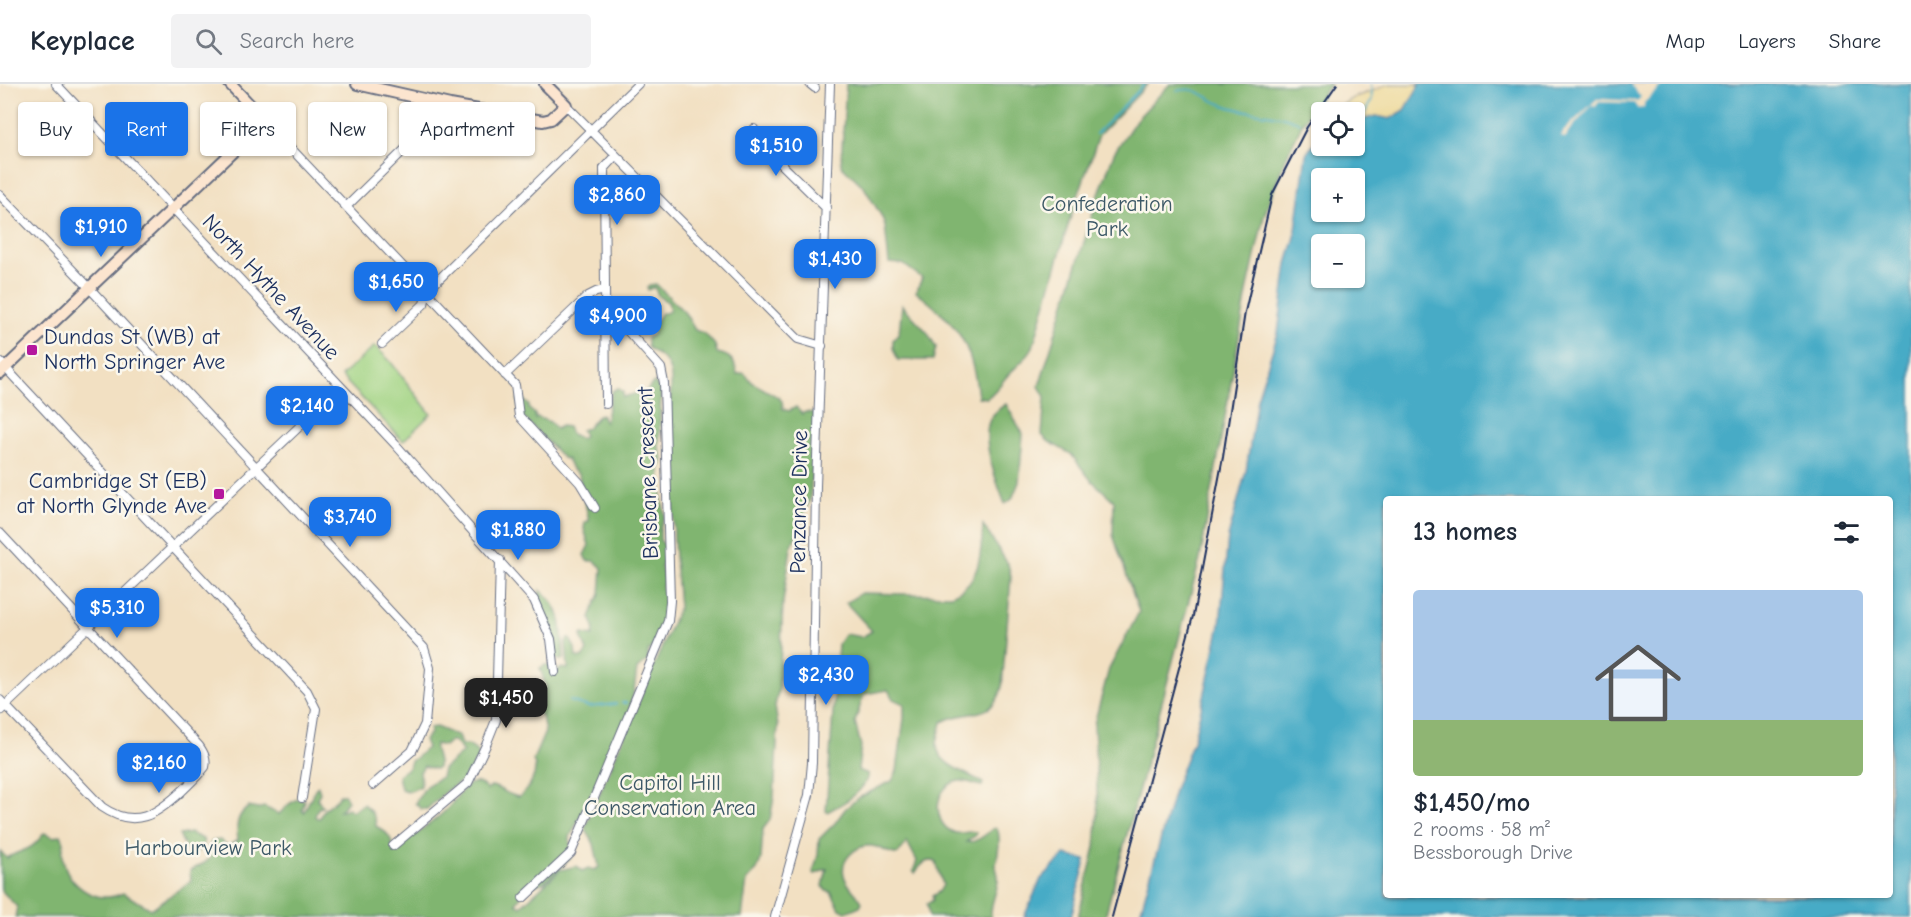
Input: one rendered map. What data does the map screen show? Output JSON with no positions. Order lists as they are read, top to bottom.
{
  "streets": {
    "street": ["North Hythe Avenue", "Brisbane Crescent", "Penzance Drive"]
  },
  "parks": ["Confederation Park", "Capitol Hill Conservation Area", "Harbourview Park"],
  "places": {
    "transit": ["Dundas St (WB) at North Springer Ave", "Cambridge St (EB) at North Glynde Ave"]
  },
  "page": {
    "header": "Keyplace",
    "search": "Search here",
    "nav": ["Map", "Layers", "Share"],
    "map_buttons": ["+", "−"],
    "chip": [
      "Buy",
      "Rent",
      "Filters",
      "New",
      "Apartment"
    ],
    "price": [
      "$1,510",
      "$2,860",
      "$1,910",
      "$1,430",
      "$1,650",
      "$4,900",
      "$2,140",
      "$3,740",
      "$1,880",
      "$5,310",
      "$2,430",
      "$1,450",
      "$2,160"
    ],
    "heading": "13 homes",
    "list": [
      {
        "name": "$1,450/mo",
        "note": "2 rooms · 58 m² · Bessborough Drive"
      }
    ]
  }
}
